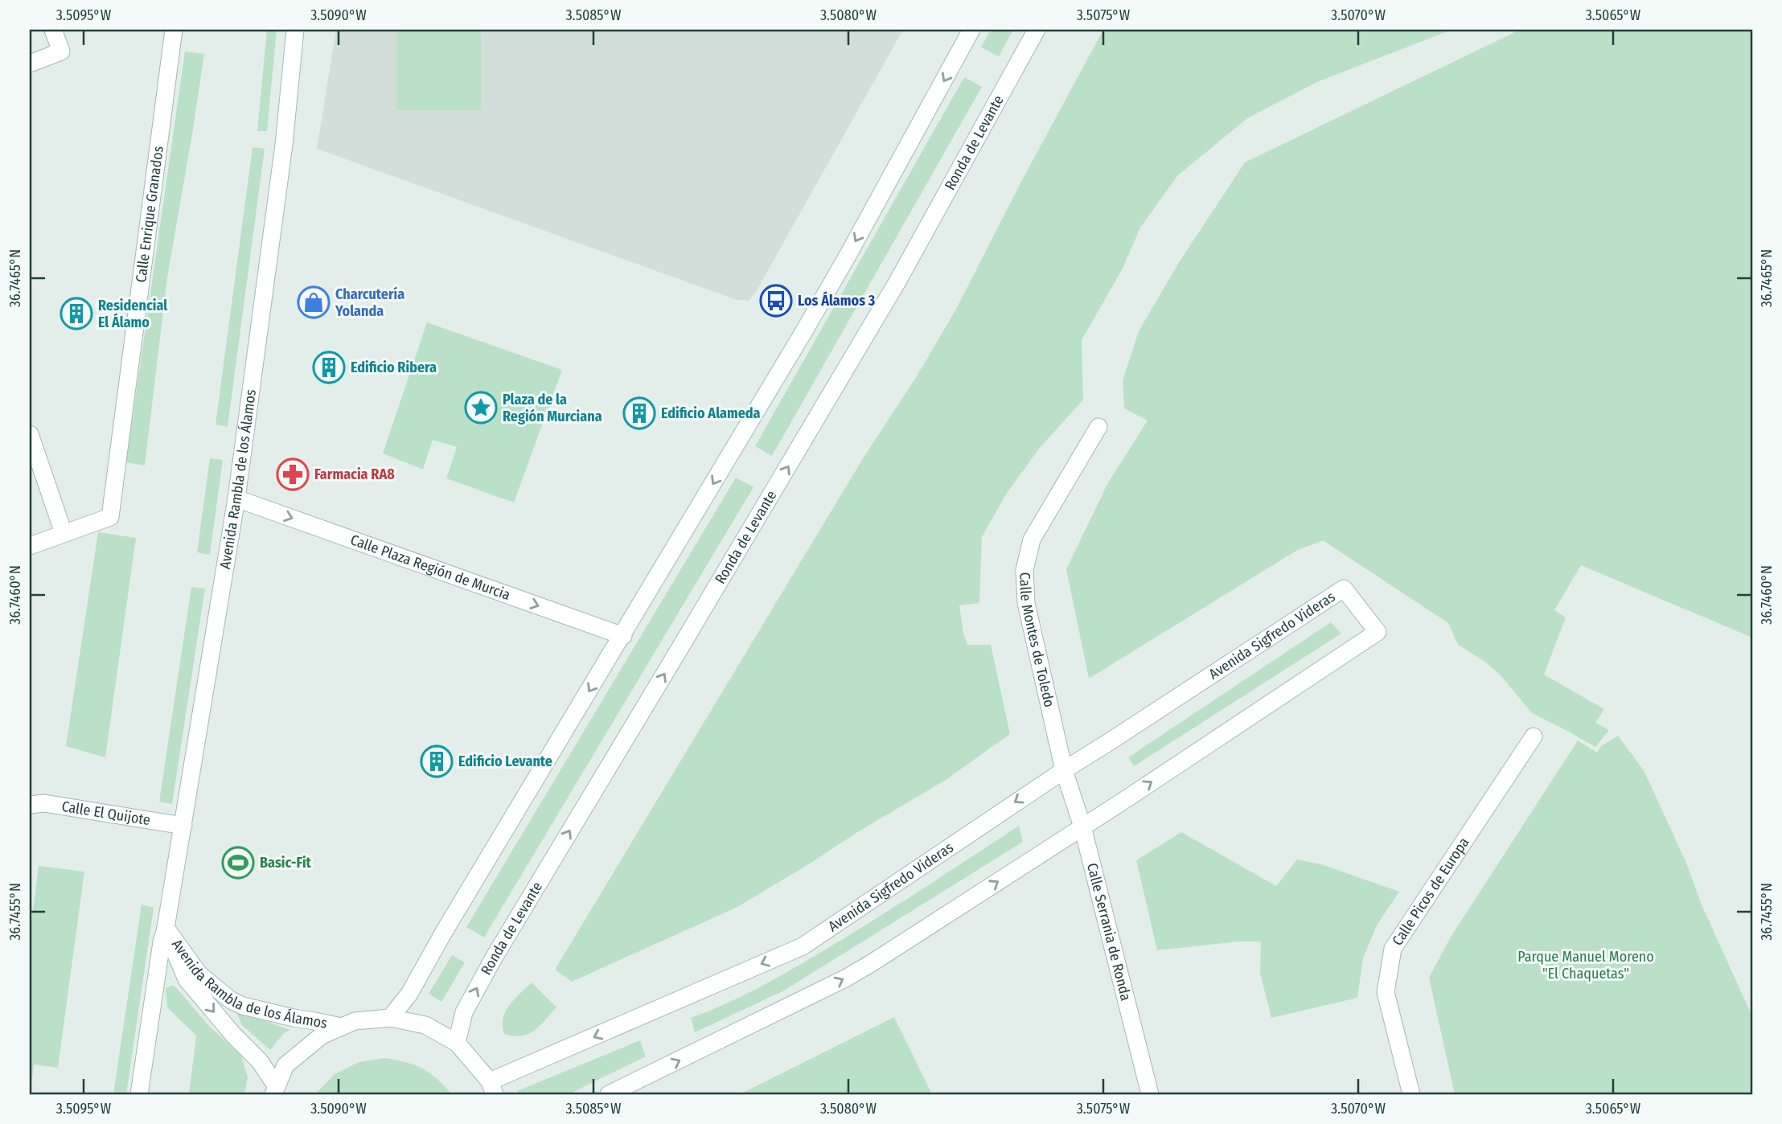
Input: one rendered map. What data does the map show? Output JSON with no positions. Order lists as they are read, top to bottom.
{
  "streets": {
    "street": [
      "Ronda de Levante",
      "Calle Enrique Granados",
      "Avenida Rambla de los Álamos",
      "Calle Plaza Región de Murcia",
      "Avenida Sigfredo Videras",
      "Calle Montes de Toledo",
      "Calle El Quijote",
      "Calle Picos de Europa",
      "Calle Serrania de Ronda"
    ]
  },
  "crossings": [
    ["Avenida Rambla de los Álamos", "Calle Plaza Región de Murcia"],
    ["Avenida Rambla de los Álamos", "Calle El Quijote"],
    ["Avenida Sigfredo Videras", "Calle Montes de Toledo"],
    ["Avenida Sigfredo Videras", "Calle Serrania de Ronda"],
    ["Calle Montes de Toledo", "Calle Serrania de Ronda"]
  ],
  "one_way": ["Calle Plaza Región de Murcia"],
  "parks": ["Parque Manuel Moreno \"El Chaquetas\""],
  "places": {
    "bus stop": ["Los Álamos 3"],
    "shop": ["Charcutería Yolanda"],
    "building": [
      "Residencial El Álamo",
      "Edificio Ribera",
      "Edificio Alameda",
      "Edificio Levante"
    ],
    "place": ["Plaza de la Región Murciana"],
    "pharmacy": ["Farmacia RA8"],
    "sports": ["Basic-Fit"]
  },
  "coordinates": [
    "3.5095°W",
    "3.5090°W",
    "3.5085°W",
    "3.5080°W",
    "3.5075°W",
    "3.5070°W",
    "3.5065°W",
    "36.7465°N",
    "36.7460°N",
    "36.7455°N"
  ]
}
